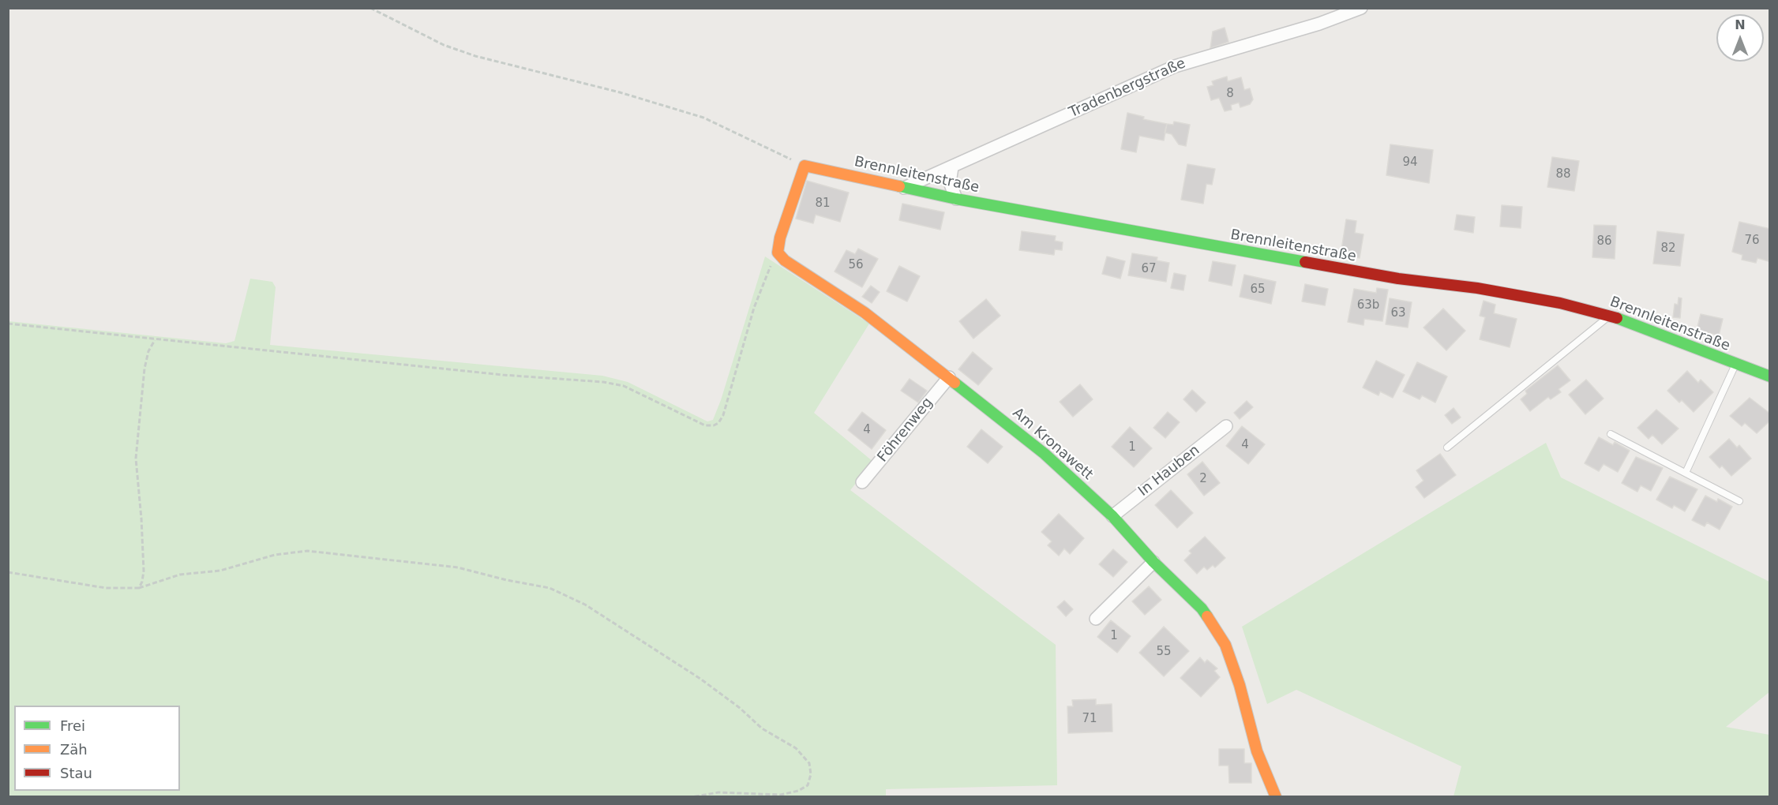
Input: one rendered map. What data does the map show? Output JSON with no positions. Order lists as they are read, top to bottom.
{
  "streets": {
    "street": [
      "Tradenbergstraße",
      "Brennleitenstraße",
      "Föhrenweg",
      "Am Kronawett",
      "In Hauben"
    ]
  },
  "crossings": [
    ["Tradenbergstraße", "Brennleitenstraße"],
    ["Föhrenweg", "Am Kronawett"],
    ["Am Kronawett", "In Hauben"]
  ],
  "house_numbers": [
    "8",
    "94",
    "88",
    "81",
    "76",
    "86",
    "82",
    "56",
    "67",
    "65",
    "63b",
    "63",
    "4",
    "4",
    "1",
    "2",
    "1",
    "55",
    "71"
  ],
  "legend": ["Frei", "Zäh", "Stau"],
  "north": "top"
}
